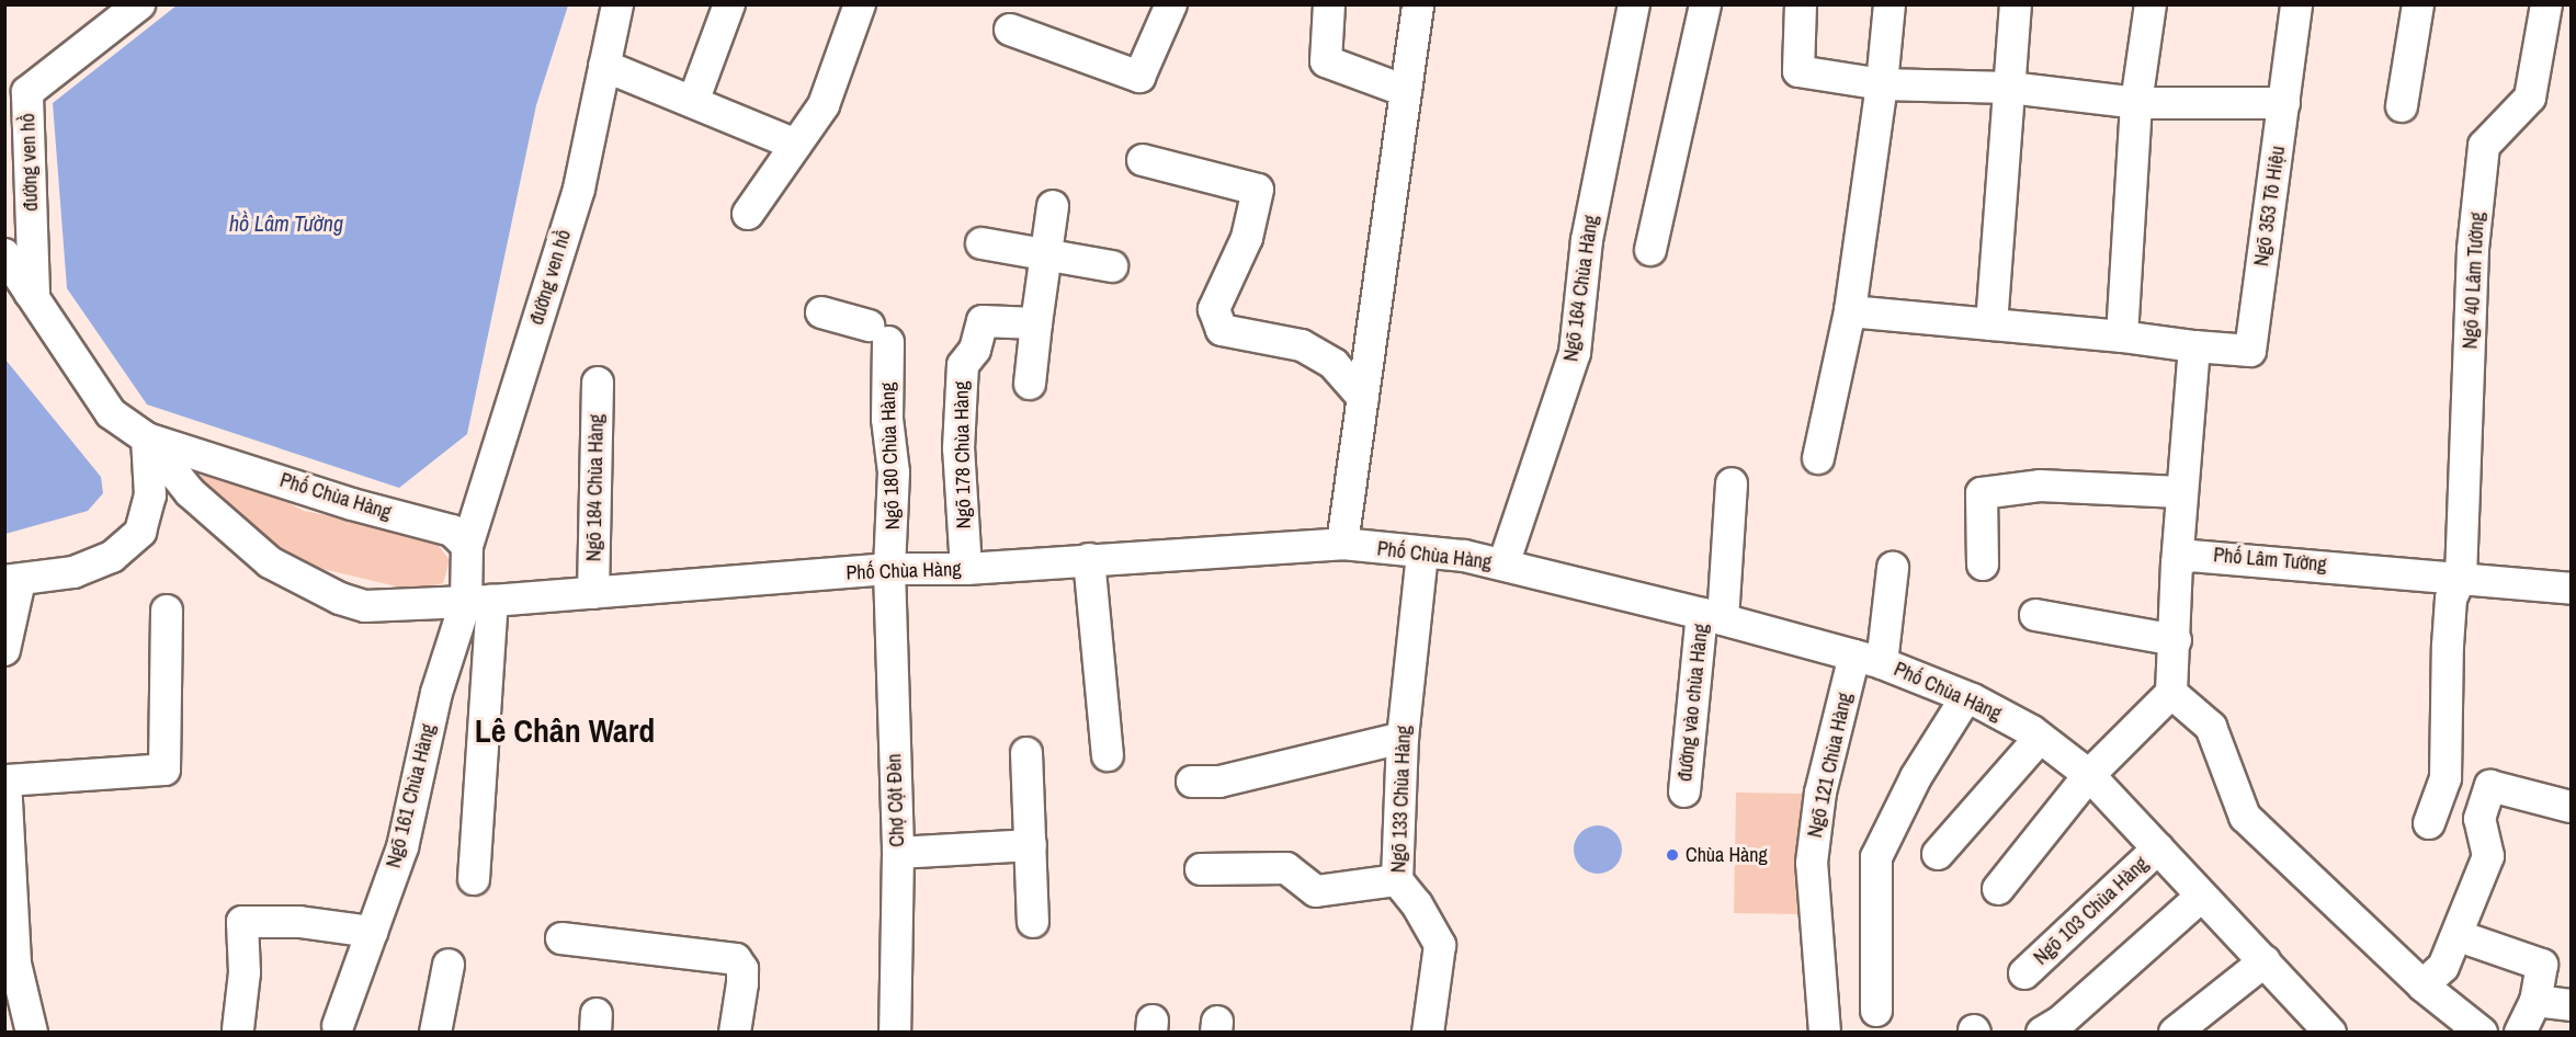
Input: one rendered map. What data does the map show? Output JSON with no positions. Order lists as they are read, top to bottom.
{
  "streets": {
    "street": [
      "đường ven hồ",
      "Ngõ 353 Tô Hiệu",
      "Ngõ 40 Lâm Tường",
      "Ngõ 164 Chùa Hàng",
      "Ngõ 178 Chùa Hàng",
      "Ngõ 180 Chùa Hàng",
      "Ngõ 184 Chùa Hàng",
      "Phố Chùa Hàng",
      "Phố Lâm Tường",
      "đường vào chùa Hàng",
      "Ngõ 121 Chùa Hàng",
      "Ngõ 161 Chùa Hàng",
      "Ngõ 133 Chùa Hàng",
      "Chợ Cột Đèn",
      "Ngõ 103 Chùa Hàng"
    ]
  },
  "crossings": [
    ["đường ven hồ", "Phố Chùa Hàng"],
    ["Ngõ 40 Lâm Tường", "Phố Lâm Tường"],
    ["Ngõ 164 Chùa Hàng", "Phố Chùa Hàng"],
    ["Ngõ 178 Chùa Hàng", "Phố Chùa Hàng"],
    ["Ngõ 180 Chùa Hàng", "Phố Chùa Hàng"],
    ["Ngõ 180 Chùa Hàng", "Chợ Cột Đèn"],
    ["Ngõ 184 Chùa Hàng", "Phố Chùa Hàng"],
    ["Phố Chùa Hàng", "đường vào chùa Hàng"],
    ["Phố Chùa Hàng", "Ngõ 121 Chùa Hàng"],
    ["Phố Chùa Hàng", "Ngõ 161 Chùa Hàng"],
    ["Phố Chùa Hàng", "Ngõ 133 Chùa Hàng"],
    ["Phố Chùa Hàng", "Chợ Cột Đèn"],
    ["Phố Chùa Hàng", "Ngõ 103 Chùa Hàng"]
  ],
  "districts": ["Lê Chân Ward"],
  "water": ["hồ Lâm Tường"],
  "places": ["Chùa Hàng"]
}
